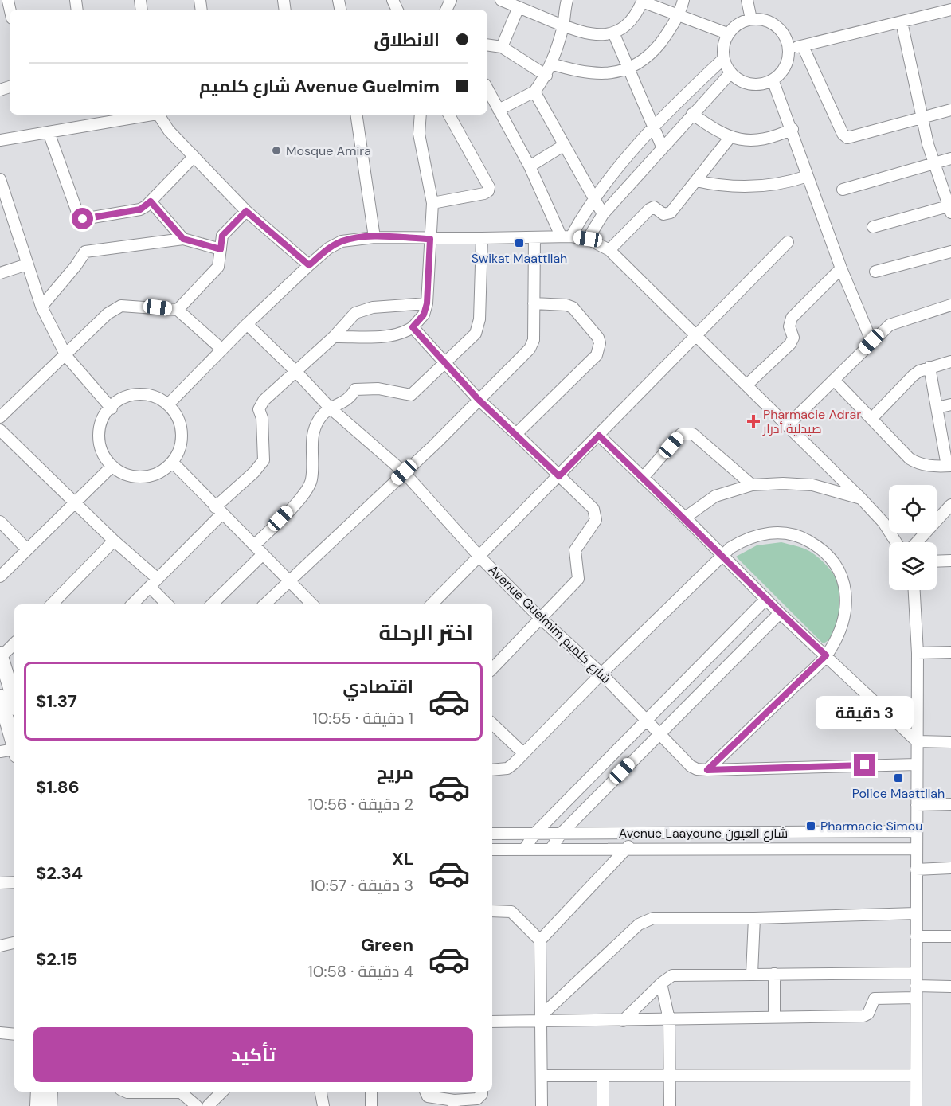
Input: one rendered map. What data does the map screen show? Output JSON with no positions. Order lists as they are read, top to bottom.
{
  "streets": {
    "street": ["Avenue Guelmim شارع كلميم", "Avenue Laayoune شارع العيون"]
  },
  "places": {
    "other": ["Mosque Amira"],
    "transit": ["Swikat Maattllah", "Police Maattllah", "Pharmacie Simou"],
    "health": ["Pharmacie Adrar صيدلية أدرار"]
  },
  "page": {
    "banner": ["الانطلاق", "Avenue Guelmim شارع كلميم"],
    "heading": "اختر الرحلة",
    "list": [
      {
        "name": "اقتصادي",
        "note": "1 دقيقة · 10:55",
        "value": "$1.37"
      },
      {
        "name": "مريح",
        "note": "2 دقيقة · 10:56",
        "value": "$1.86"
      },
      {
        "name": "XL",
        "note": "3 دقيقة · 10:57",
        "value": "$2.34"
      },
      {
        "name": "Green",
        "note": "4 دقيقة · 10:58",
        "value": "$2.15"
      }
    ],
    "bubble": "3 دقيقة",
    "buttons": "تأكيد"
  }
}
